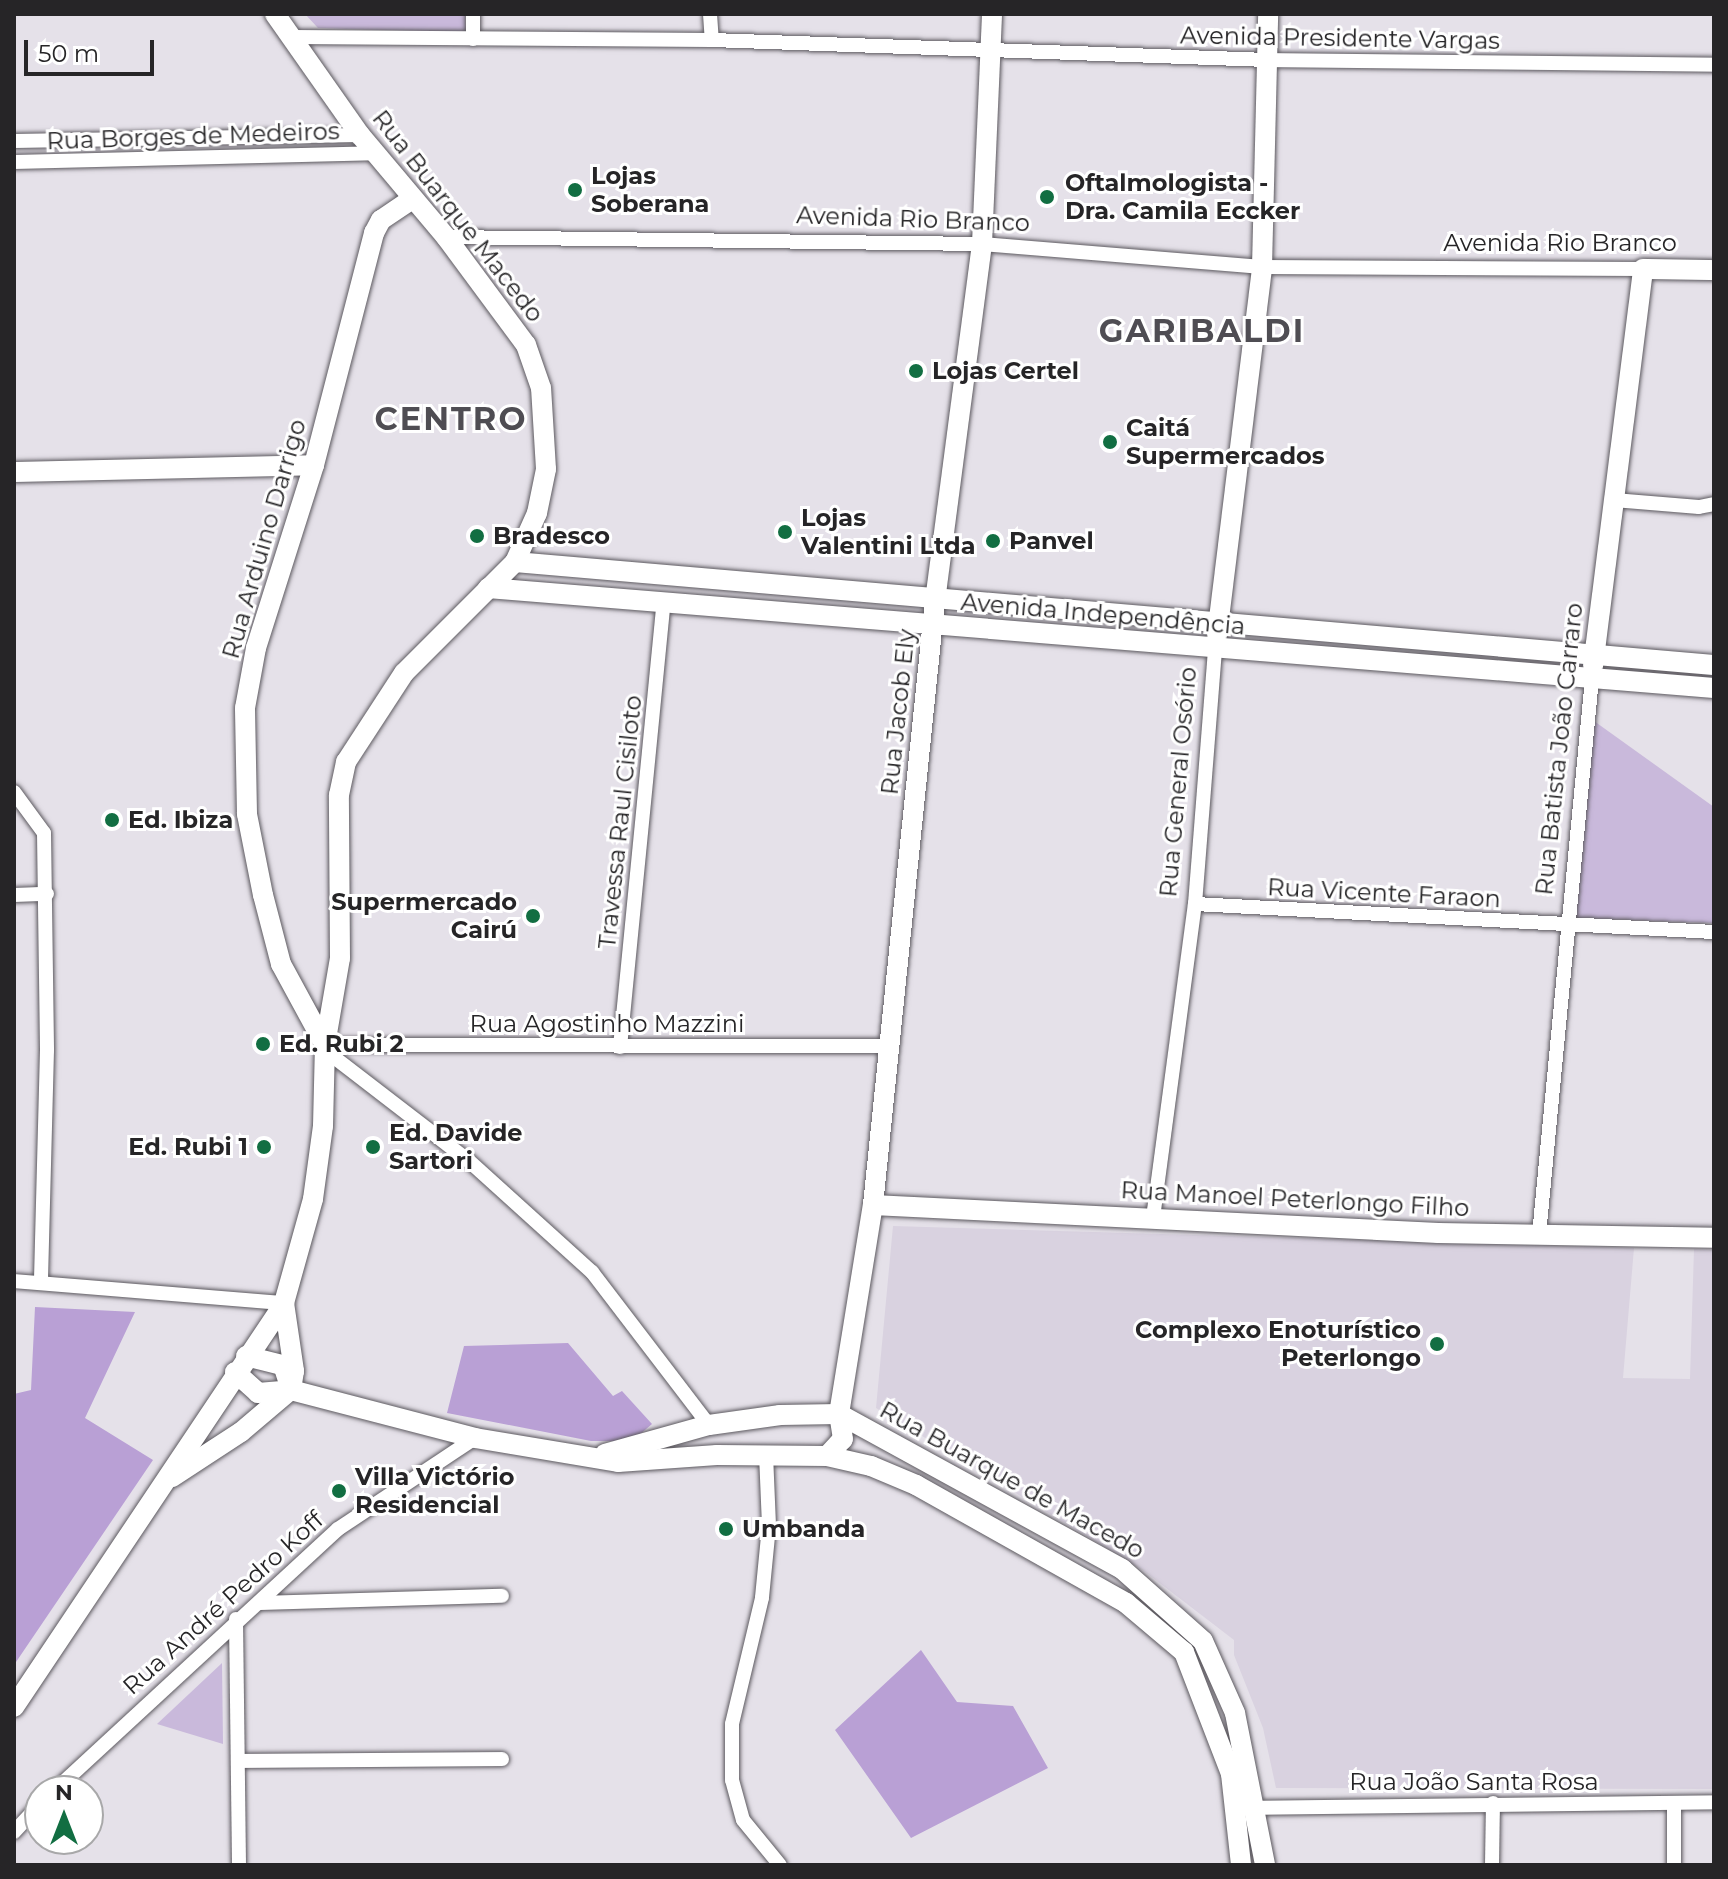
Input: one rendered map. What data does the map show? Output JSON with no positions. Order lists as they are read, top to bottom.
{
  "streets": {
    "main road": [
      "Rua Buarque Macedo",
      "Avenida Rio Branco",
      "Rua Arduino Darrigo",
      "Avenida Independência",
      "Rua Jacob Ely",
      "Rua Batista João Carraro",
      "Rua General Osório",
      "Rua Manoel Peterlongo Filho",
      "Rua Buarque de Macedo"
    ],
    "street": [
      "Avenida Presidente Vargas",
      "Rua Borges de Medeiros",
      "Travessa Raul Cisiloto",
      "Rua Vicente Faraon",
      "Rua Agostinho Mazzini",
      "Rua André Pedro Koff",
      "Rua João Santa Rosa"
    ]
  },
  "crossings": [
    ["Avenida Presidente Vargas", "Rua Buarque Macedo"],
    ["Avenida Presidente Vargas", "Rua Jacob Ely"],
    ["Avenida Presidente Vargas", "Rua General Osório"],
    ["Rua Borges de Medeiros", "Rua Buarque Macedo"],
    ["Rua Buarque Macedo", "Avenida Rio Branco"],
    ["Rua Buarque Macedo", "Rua Arduino Darrigo"],
    ["Rua Buarque Macedo", "Avenida Independência"],
    ["Avenida Rio Branco", "Rua Jacob Ely"],
    ["Avenida Rio Branco", "Rua Batista João Carraro"],
    ["Avenida Rio Branco", "Rua General Osório"],
    ["Rua Arduino Darrigo", "Rua Agostinho Mazzini"],
    ["Avenida Independência", "Rua Jacob Ely"],
    ["Avenida Independência", "Rua Batista João Carraro"],
    ["Avenida Independência", "Rua General Osório"],
    ["Avenida Independência", "Travessa Raul Cisiloto"],
    ["Rua Jacob Ely", "Rua Agostinho Mazzini"],
    ["Rua Jacob Ely", "Rua Manoel Peterlongo Filho"],
    ["Rua Jacob Ely", "Rua Buarque de Macedo"],
    ["Rua Batista João Carraro", "Rua Vicente Faraon"],
    ["Rua Batista João Carraro", "Rua Manoel Peterlongo Filho"],
    ["Rua General Osório", "Rua Vicente Faraon"],
    ["Rua General Osório", "Rua Manoel Peterlongo Filho"],
    ["Travessa Raul Cisiloto", "Rua Agostinho Mazzini"],
    ["Rua Buarque de Macedo", "Rua André Pedro Koff"],
    ["Rua Buarque de Macedo", "Rua João Santa Rosa"]
  ],
  "districts": ["GARIBALDI", "CENTRO"],
  "places": [
    "Lojas Soberana",
    "Oftalmologista - Dra. Camila Eccker",
    "Lojas Certel",
    "Caitá Supermercados",
    "Lojas Valentini Ltda",
    "Bradesco",
    "Panvel",
    "Ed. Ibiza",
    "Supermercado Cairú",
    "Ed. Rubi 2",
    "Ed. Rubi 1",
    "Ed. Davide Sartori",
    "Complexo Enoturístico Peterlongo",
    "Villa Victório Residencial",
    "Umbanda"
  ],
  "scale_bar": "50 m",
  "north": "top"
}
